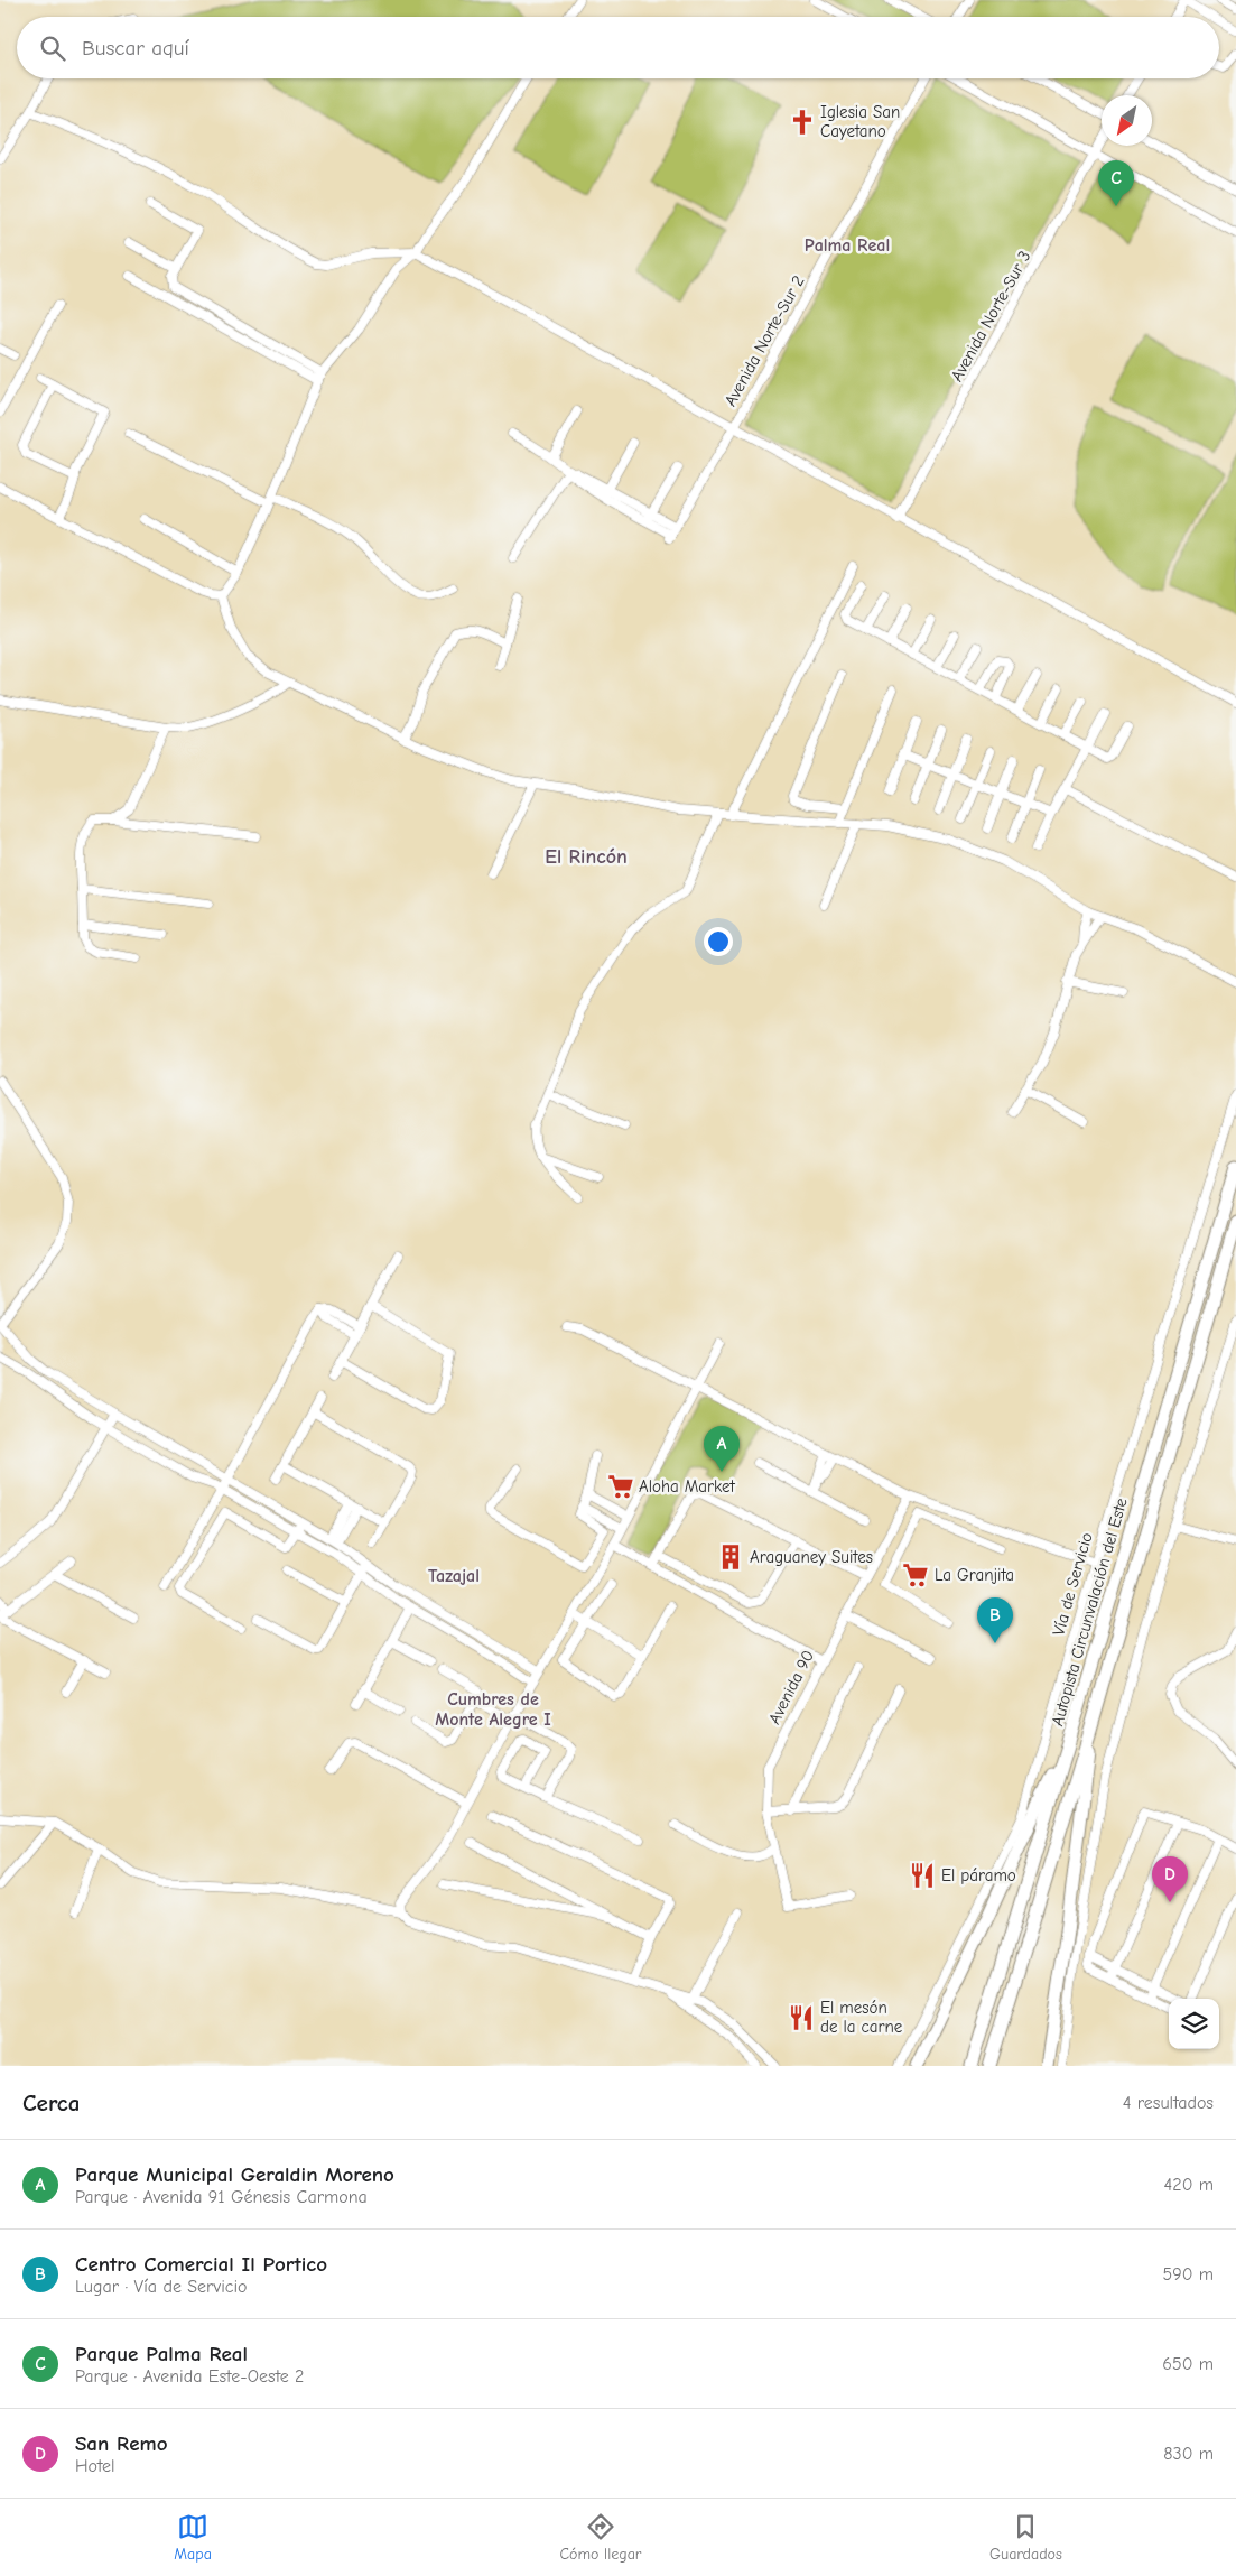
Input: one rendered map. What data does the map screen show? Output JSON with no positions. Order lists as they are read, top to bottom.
{
  "streets": {
    "highway": ["Autopista Circunvalación del Este"],
    "street": [
      "Avenida Norte-Sur 3",
      "Avenida Norte-Sur 2",
      "Vía de Servicio",
      "Avenida 90"
    ]
  },
  "districts": [
    "Palma Real",
    "El Rincón",
    "Tazajal",
    "Cumbres de Monte Alegre I"
  ],
  "places": {
    "church": ["Iglesia San Cayetano"],
    "supermarket": ["Aloha Market", "La Granjita"],
    "building": ["Araguaney Suites"],
    "restaurant": ["El páramo", "El mesón de la carne"]
  },
  "north": "bottom left",
  "page": {
    "search": "Buscar aquí",
    "pins": [
      "C",
      "A",
      "B",
      "D"
    ],
    "heading": ["Cerca", "4 resultados"],
    "list": [
      {
        "mark": "A",
        "name": "Parque Municipal Geraldin Moreno",
        "note": "Parque · Avenida 91 Génesis Carmona",
        "value": "420 m"
      },
      {
        "mark": "B",
        "name": "Centro Comercial Il Portico",
        "note": "Lugar · Vía de Servicio",
        "value": "590 m"
      },
      {
        "mark": "C",
        "name": "Parque Palma Real",
        "note": "Parque · Avenida Este-Oeste 2",
        "value": "650 m"
      },
      {
        "mark": "D",
        "name": "San Remo",
        "note": "Hotel",
        "value": "830 m"
      }
    ],
    "nav": ["Mapa", "Cómo llegar", "Guardados"]
  }
}
